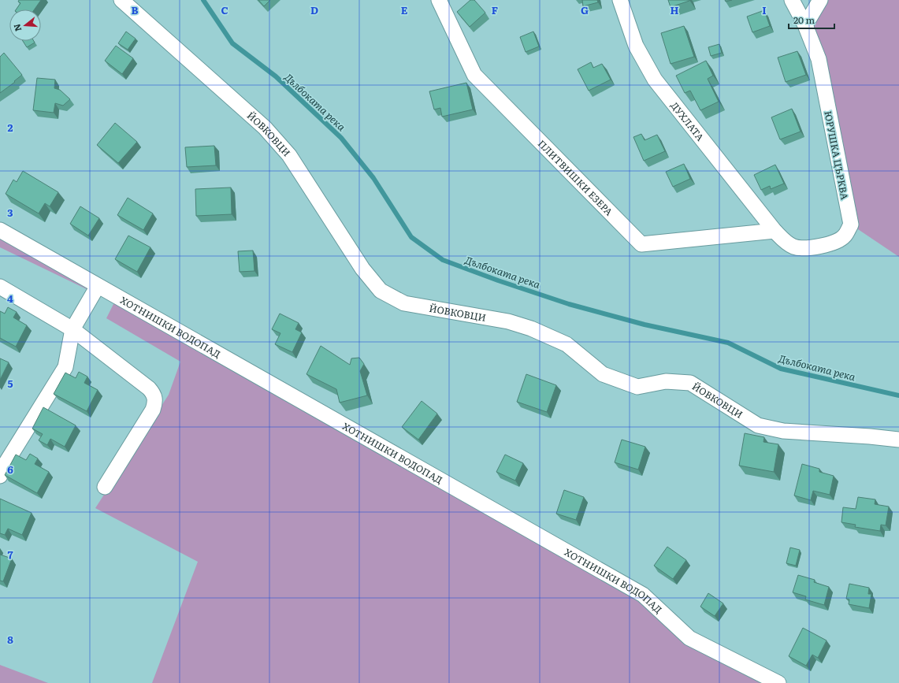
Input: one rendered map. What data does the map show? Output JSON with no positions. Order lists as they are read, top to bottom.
{
  "streets": {
    "street": [
      "ДУХЛАТА",
      "ЙОВКОВЦИ",
      "ЮРУШКА ЦЪРКВА",
      "ПЛИТВИШКИ ЕЗЕРА",
      "ХОТНИШКИ ВОДОПАД"
    ]
  },
  "crossings": [
    ["ДУХЛАТА", "ЮРУШКА ЦЪРКВА"],
    ["ДУХЛАТА", "ПЛИТВИШКИ ЕЗЕРА"],
    ["ЮРУШКА ЦЪРКВА", "ПЛИТВИШКИ ЕЗЕРА"]
  ],
  "water": ["Дълбоката река"],
  "scale_bar": "20 m",
  "north": "left",
  "grid": {
    "columns": [
      "B",
      "C",
      "D",
      "E",
      "F",
      "G",
      "H",
      "I"
    ],
    "rows": [
      "2",
      "3",
      "4",
      "5",
      "6",
      "7",
      "8"
    ]
  }
}
